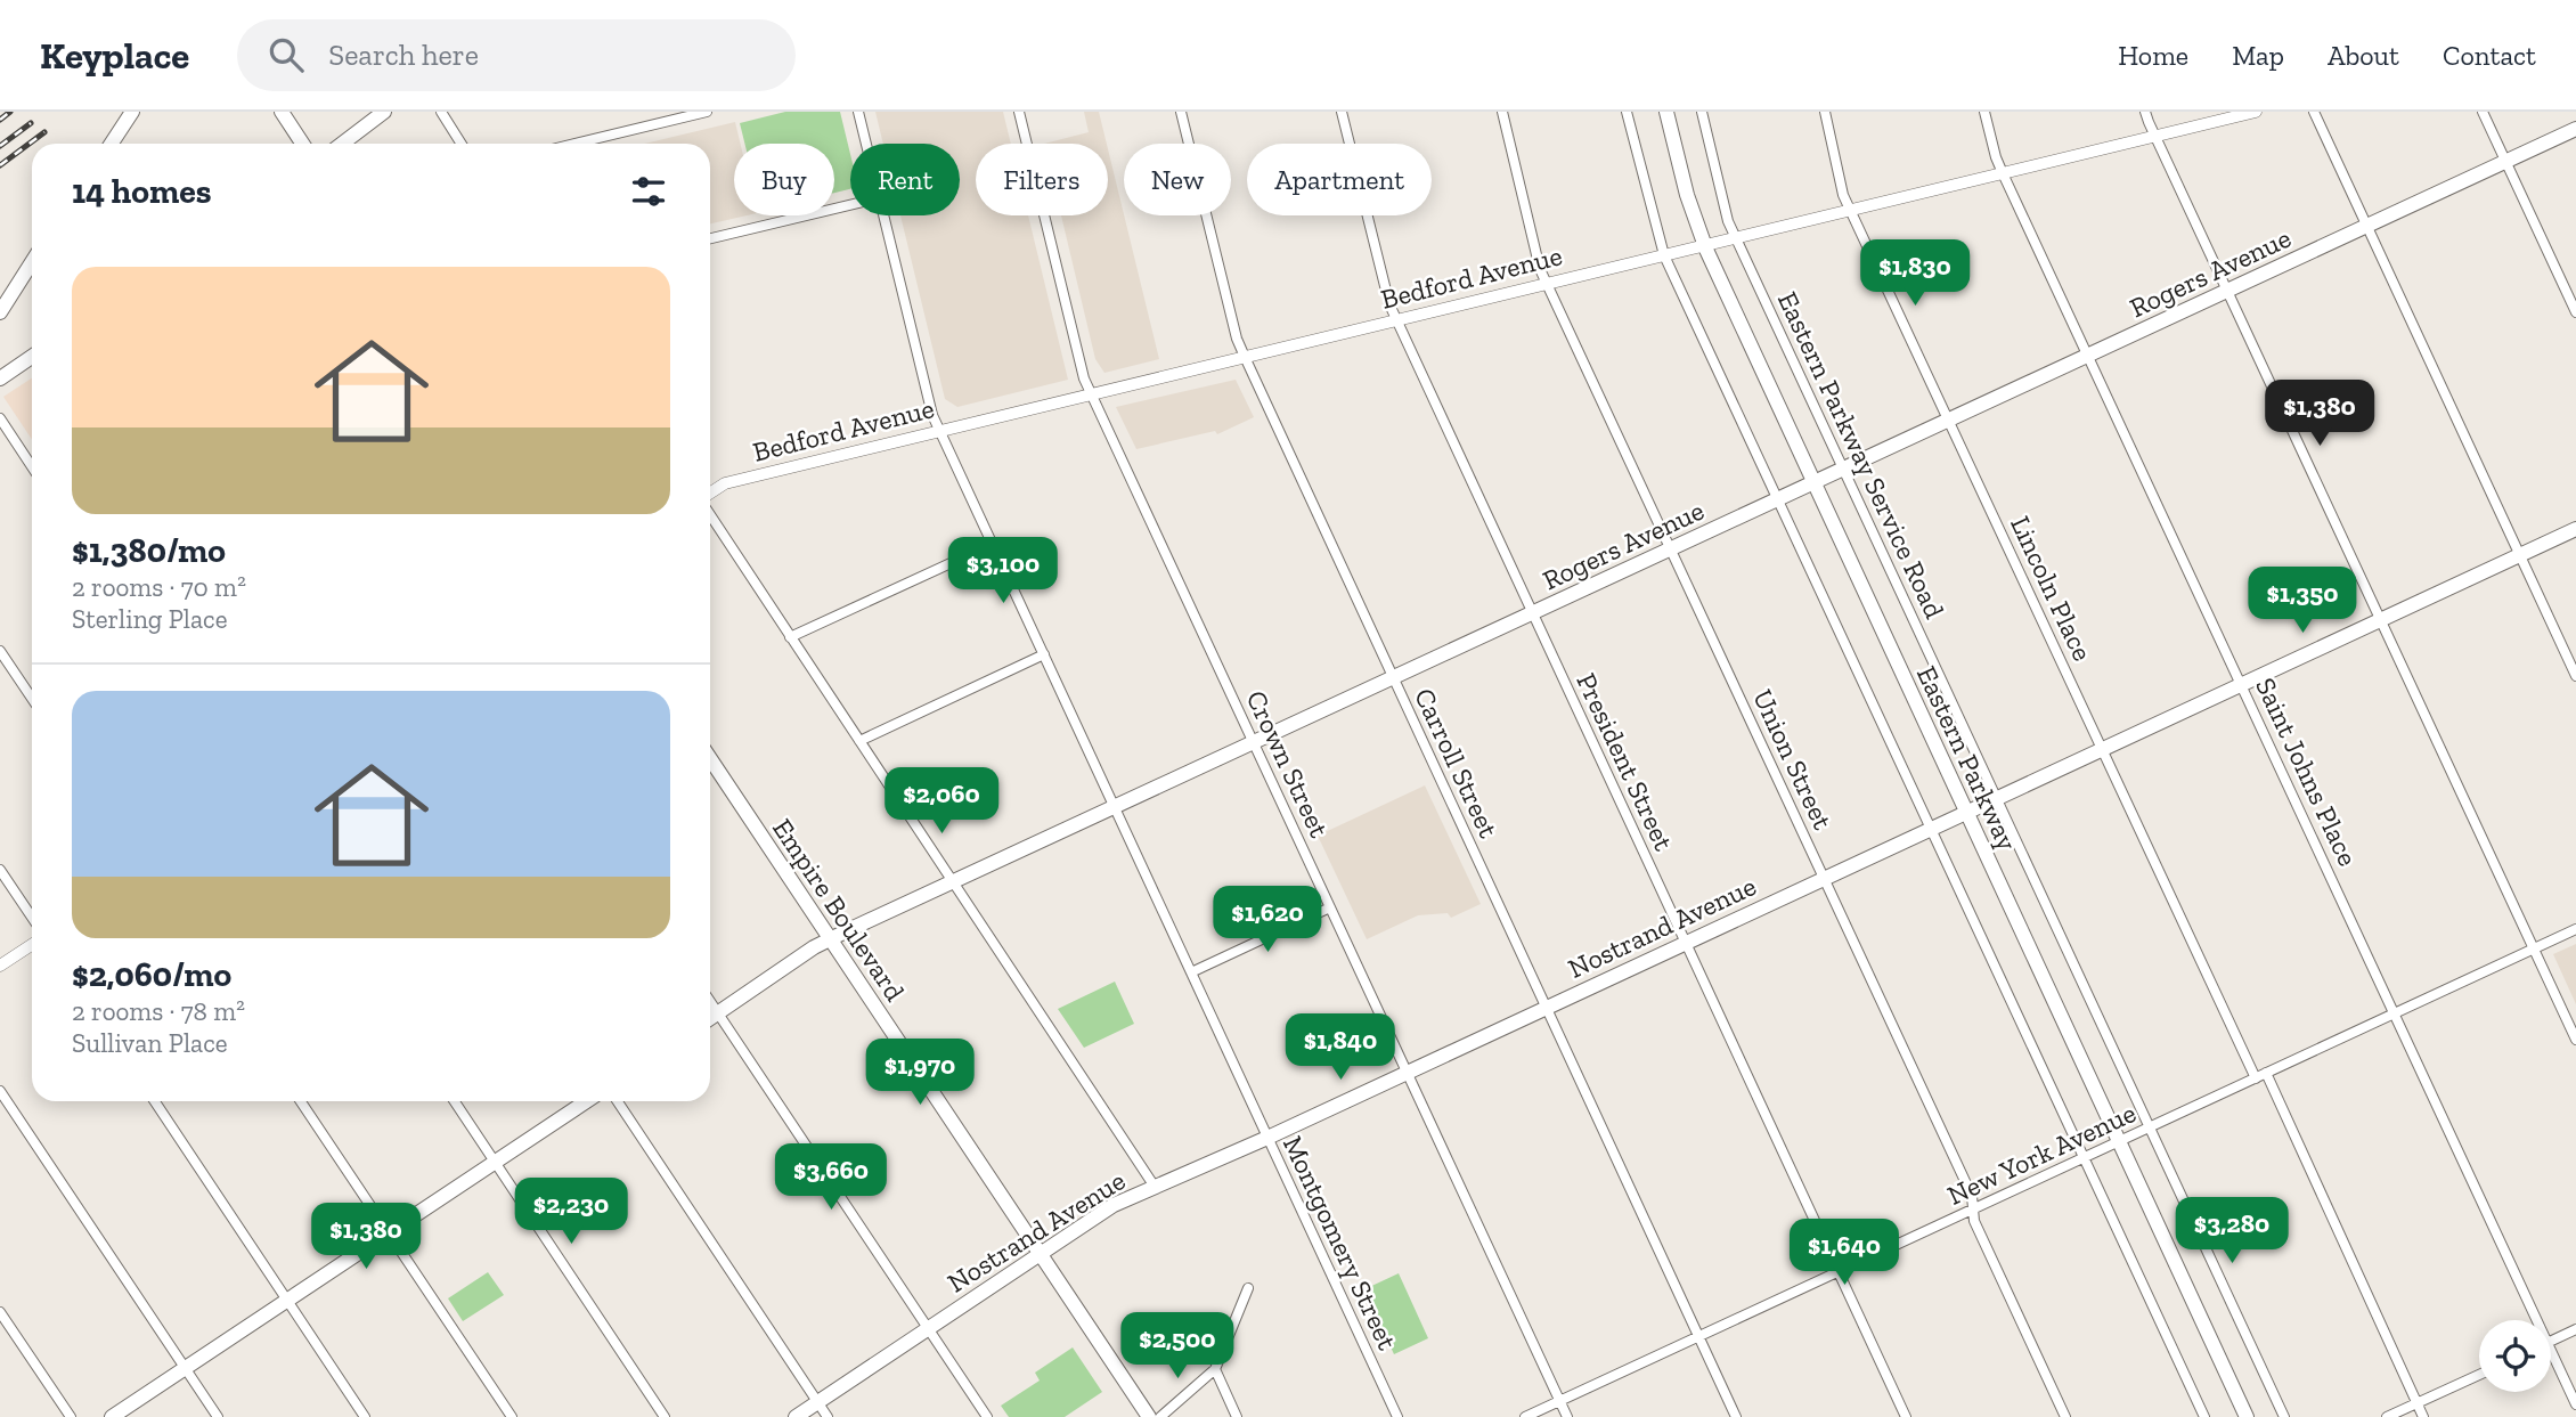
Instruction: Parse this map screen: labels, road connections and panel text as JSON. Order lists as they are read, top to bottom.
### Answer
{
  "streets": {
    "main road": [
      "Rogers Avenue",
      "Eastern Parkway",
      "Empire Boulevard",
      "Nostrand Avenue"
    ],
    "street": [
      "Bedford Avenue",
      "Eastern Parkway Service Road",
      "Lincoln Place",
      "Union Street",
      "President Street",
      "Carroll Street",
      "Crown Street",
      "Saint Johns Place",
      "New York Avenue",
      "Montgomery Street"
    ]
  },
  "crossings": [
    ["Rogers Avenue", "Eastern Parkway Service Road"],
    ["Rogers Avenue", "Lincoln Place"],
    ["Rogers Avenue", "Eastern Parkway"],
    ["Rogers Avenue", "Union Street"],
    ["Rogers Avenue", "President Street"],
    ["Rogers Avenue", "Carroll Street"],
    ["Rogers Avenue", "Crown Street"],
    ["Rogers Avenue", "Saint Johns Place"],
    ["Rogers Avenue", "Empire Boulevard"],
    ["Rogers Avenue", "Montgomery Street"],
    ["Bedford Avenue", "Eastern Parkway Service Road"],
    ["Bedford Avenue", "Lincoln Place"],
    ["Bedford Avenue", "Eastern Parkway"],
    ["Bedford Avenue", "Union Street"],
    ["Bedford Avenue", "President Street"],
    ["Bedford Avenue", "Carroll Street"],
    ["Bedford Avenue", "Crown Street"],
    ["Bedford Avenue", "Saint Johns Place"],
    ["Bedford Avenue", "Montgomery Street"],
    ["Eastern Parkway Service Road", "Nostrand Avenue"],
    ["Eastern Parkway Service Road", "New York Avenue"],
    ["Lincoln Place", "Nostrand Avenue"],
    ["Lincoln Place", "New York Avenue"],
    ["Eastern Parkway", "Nostrand Avenue"],
    ["Eastern Parkway", "New York Avenue"],
    ["Union Street", "Nostrand Avenue"],
    ["Union Street", "New York Avenue"],
    ["President Street", "Nostrand Avenue"],
    ["President Street", "New York Avenue"],
    ["Carroll Street", "Nostrand Avenue"],
    ["Carroll Street", "New York Avenue"],
    ["Crown Street", "Nostrand Avenue"],
    ["Crown Street", "New York Avenue"],
    ["Saint Johns Place", "Nostrand Avenue"],
    ["Saint Johns Place", "New York Avenue"],
    ["Empire Boulevard", "Nostrand Avenue"],
    ["Nostrand Avenue", "Montgomery Street"]
  ],
  "page": {
    "header": "Keyplace",
    "search": "Search here",
    "nav": [
      "Home",
      "Map",
      "About",
      "Contact"
    ],
    "chip": [
      "Buy",
      "Rent",
      "Filters",
      "New",
      "Apartment"
    ],
    "heading": "14 homes",
    "price": [
      "$1,830",
      "$1,380",
      "$3,100",
      "$1,350",
      "$2,060",
      "$1,620",
      "$1,840",
      "$1,970",
      "$3,660",
      "$2,230",
      "$3,280",
      "$1,380",
      "$1,640",
      "$2,500"
    ],
    "list": [
      {
        "name": "$1,380/mo",
        "note": "2 rooms · 70 m² · Sterling Place"
      },
      {
        "name": "$2,060/mo",
        "note": "2 rooms · 78 m² · Sullivan Place"
      }
    ]
  }
}
